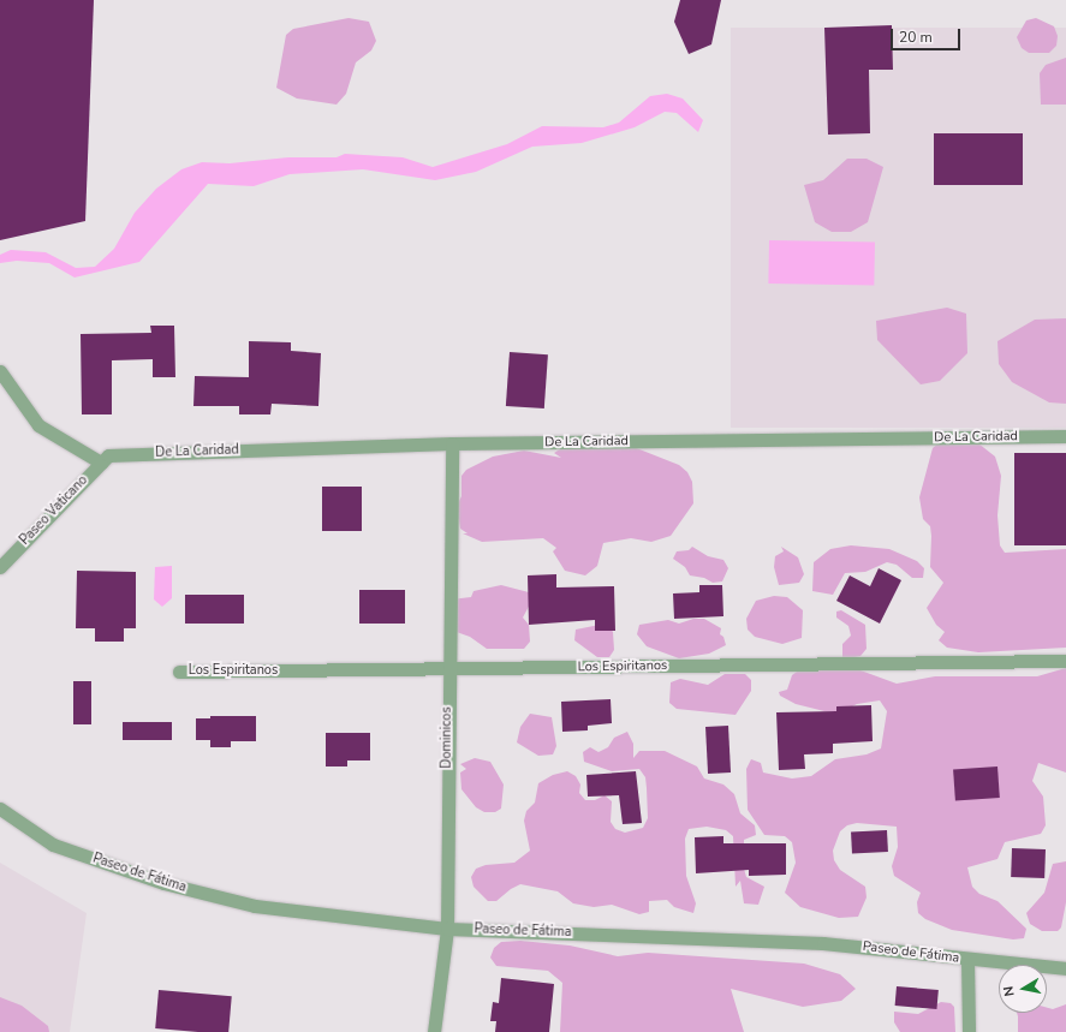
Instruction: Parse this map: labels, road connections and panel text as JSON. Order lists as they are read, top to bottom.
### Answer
{
  "streets": {
    "street": [
      "De La Caridad",
      "Paseo Vaticano",
      "Los Espiritanos",
      "Dominicos",
      "Paseo de Fátima"
    ]
  },
  "crossings": [
    ["De La Caridad", "Paseo Vaticano"],
    ["De La Caridad", "Dominicos"],
    ["Los Espiritanos", "Dominicos"],
    ["Dominicos", "Paseo de Fátima"]
  ],
  "scale_bar": "20 m",
  "north": "left"
}
